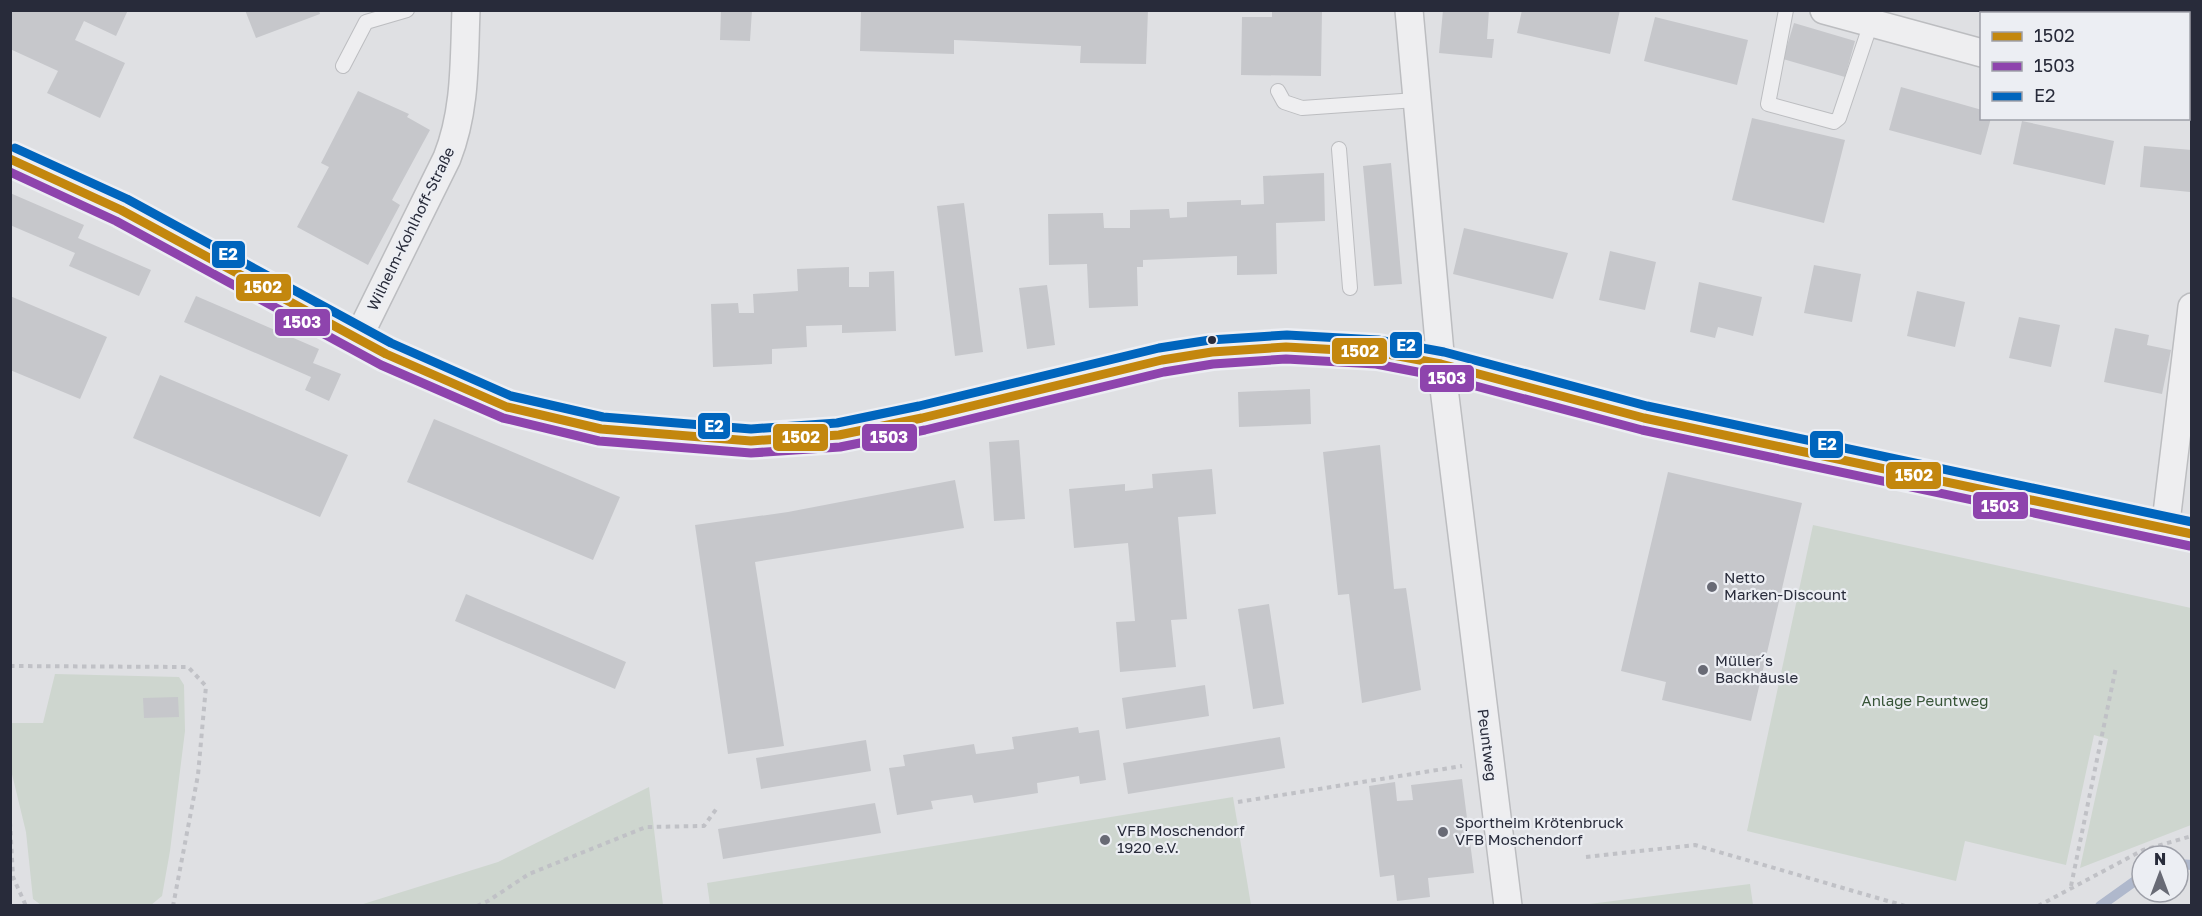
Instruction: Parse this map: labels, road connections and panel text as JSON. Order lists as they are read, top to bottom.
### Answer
{
  "streets": {
    "street": ["Wilhelm-Kohlhoff-Straße", "Peuntweg"]
  },
  "parks": ["Anlage Peuntweg"],
  "places": [
    "Netto Marken-Discount",
    "Müller´s Backhäusle",
    "Sportheim Krötenbruck VFB Moschendorf",
    "VFB Moschendorf 1920 e.V."
  ],
  "lines": ["transit line E2", "transit line 1502", "transit line 1503"],
  "legend": ["1502", "1503", "E2"],
  "north": "top"
}
